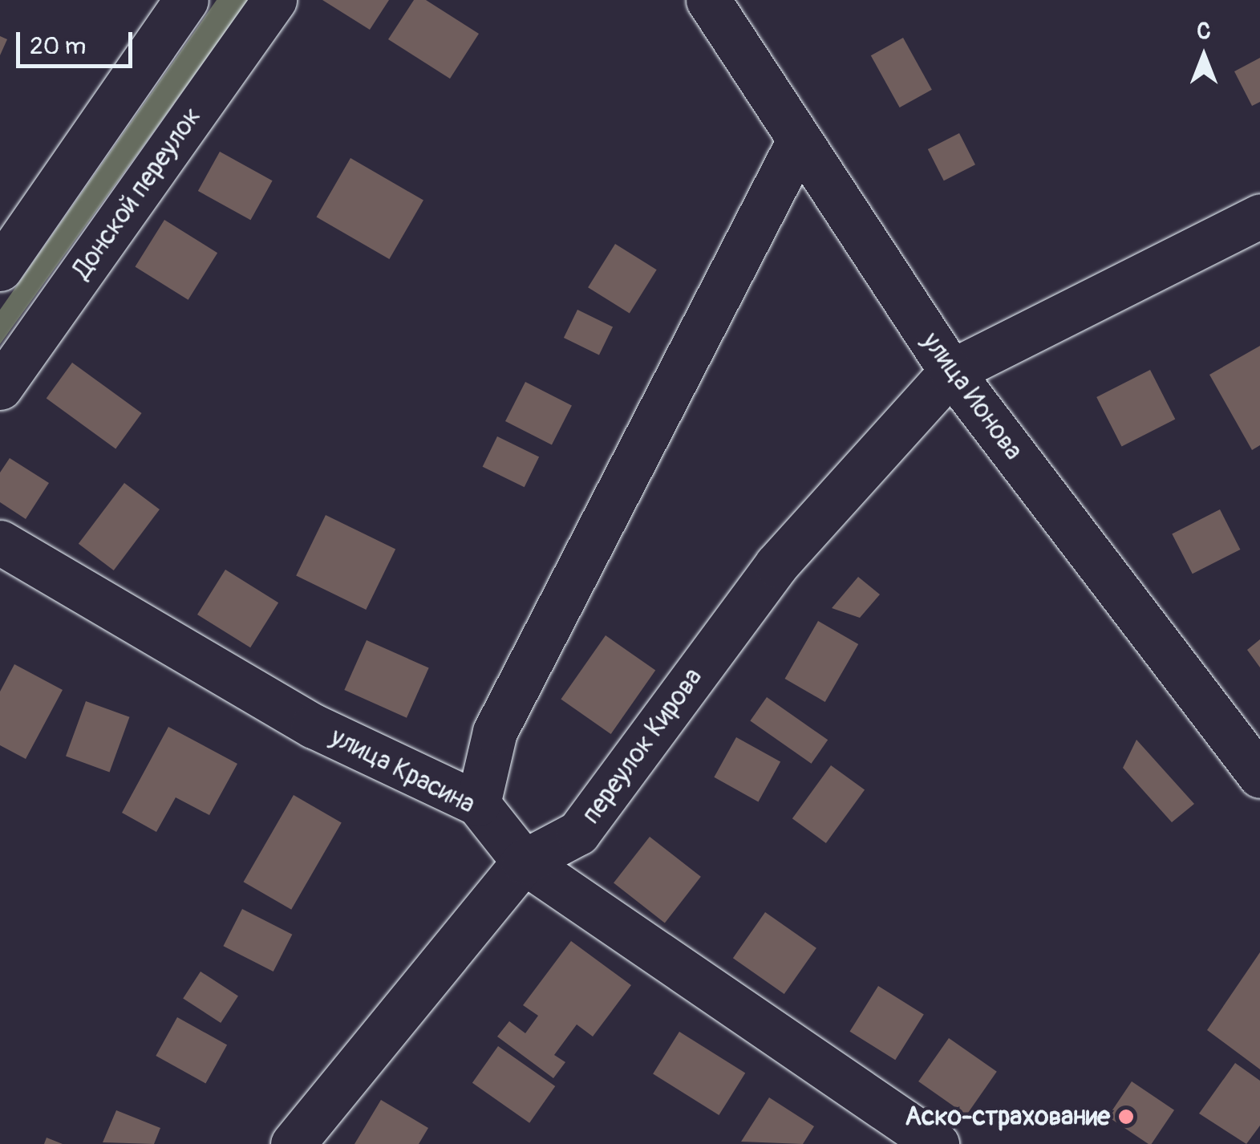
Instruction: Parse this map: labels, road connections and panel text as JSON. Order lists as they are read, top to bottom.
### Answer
{
  "streets": {
    "street": [
      "Донской переулок",
      "улица Ионова",
      "переулок Кирова",
      "улица Красина"
    ]
  },
  "crossings": [
    ["улица Ионова", "переулок Кирова"],
    ["переулок Кирова", "улица Красина"]
  ],
  "places": ["Аско-страхование"],
  "scale_bar": "20 m",
  "north": "top"
}
